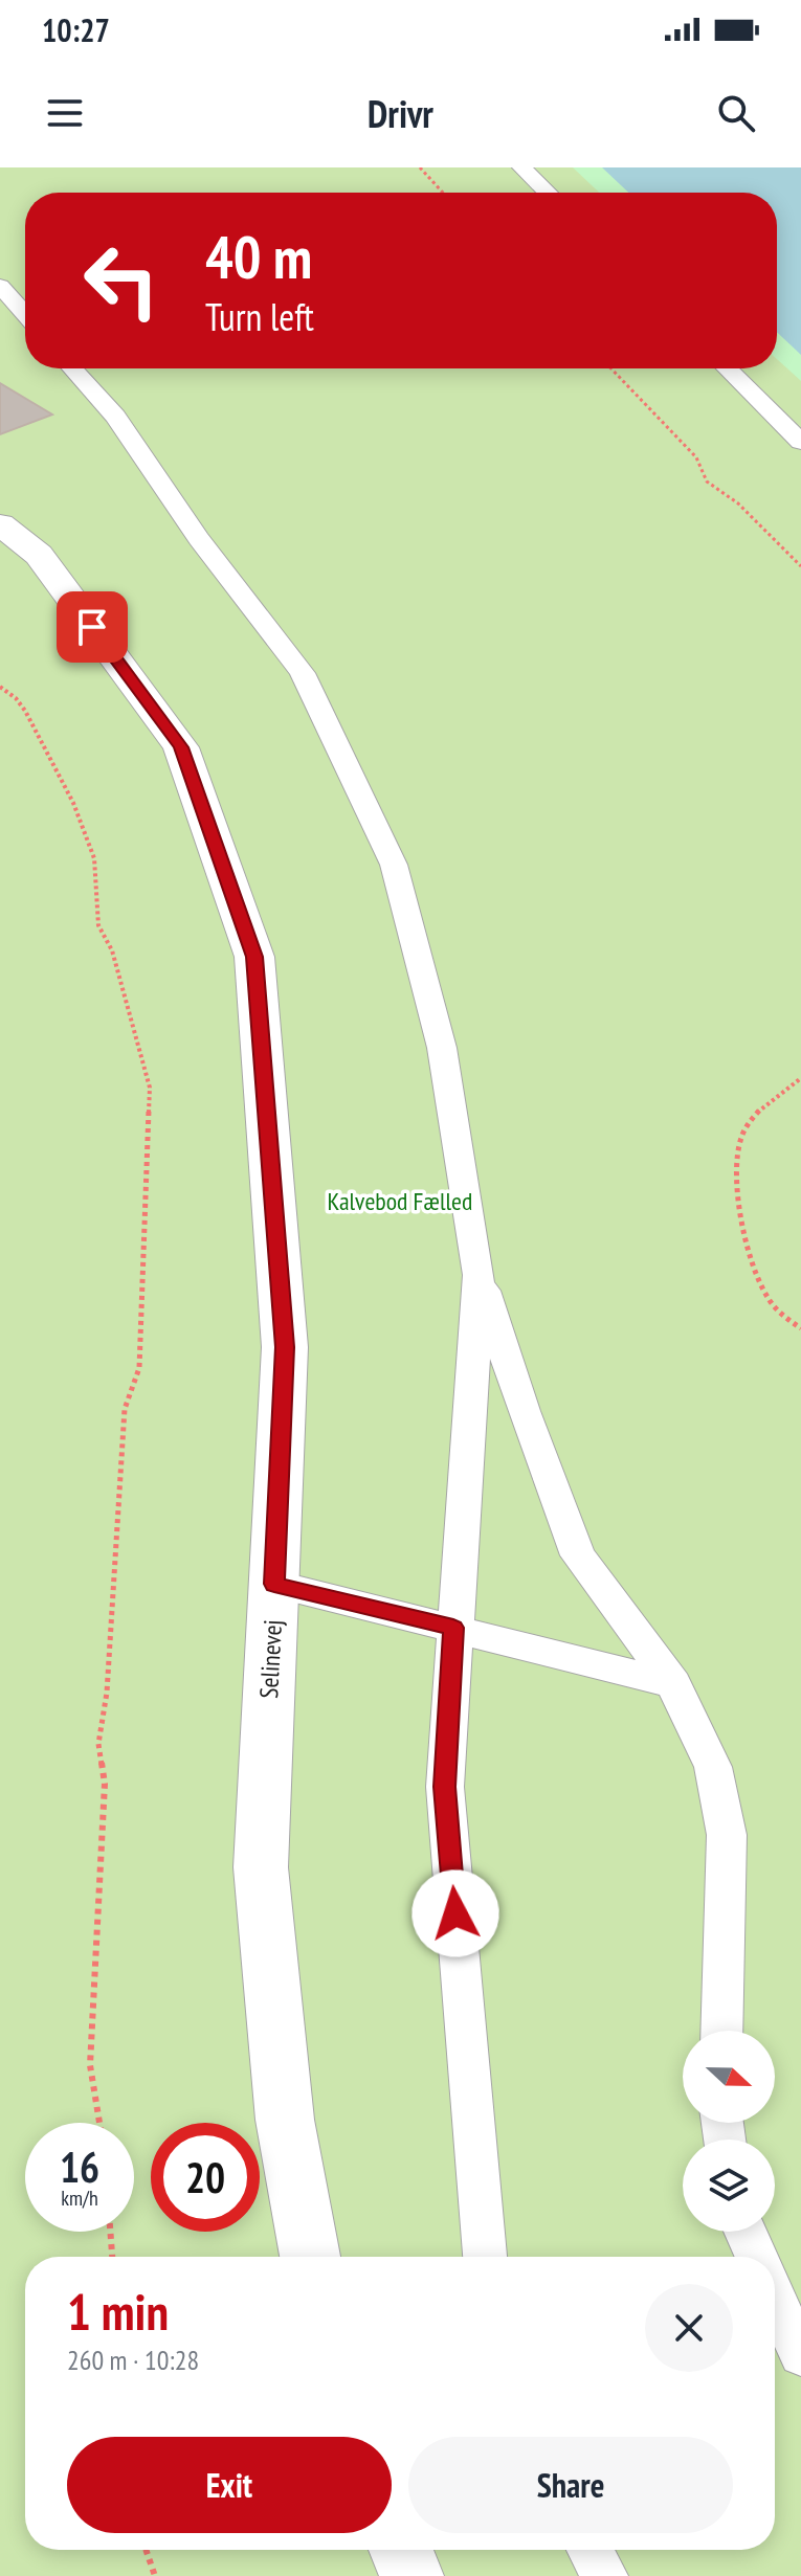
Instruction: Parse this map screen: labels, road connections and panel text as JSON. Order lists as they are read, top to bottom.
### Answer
{
  "streets": {
    "street": ["Selinevej"]
  },
  "parks": ["Kalvebod Fælled"],
  "north": "right",
  "page": {
    "status": "10:27",
    "header": "Drivr",
    "turn": ["40 m", "Turn left"],
    "speed": "16 km/h",
    "limit": "20",
    "heading": ["1 min", "260 m · 10:28"],
    "buttons": ["Exit", "Share"]
  }
}
